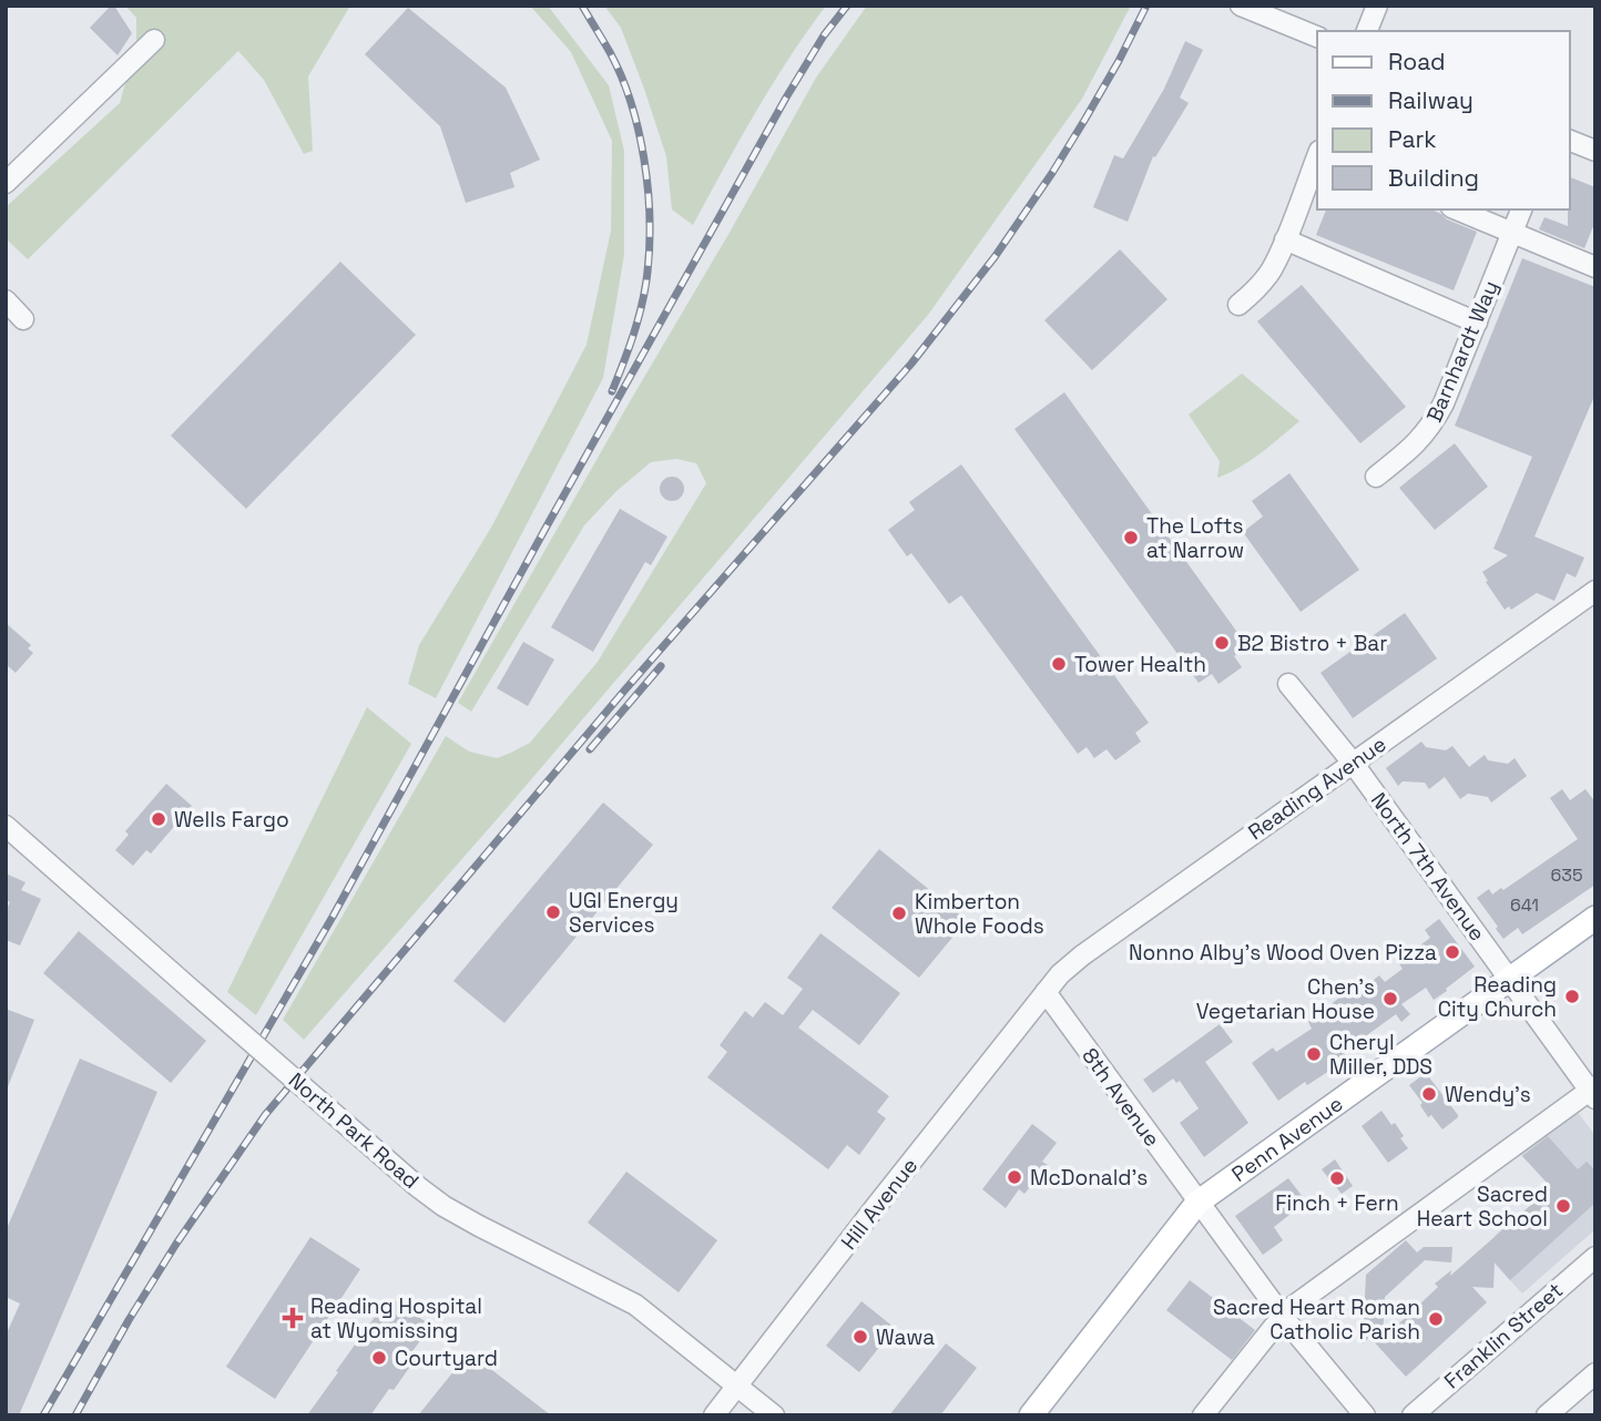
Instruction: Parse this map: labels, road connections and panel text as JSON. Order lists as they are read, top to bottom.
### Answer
{
  "streets": {
    "main road": ["Penn Avenue"],
    "street": [
      "Barnhardt Way",
      "Reading Avenue",
      "North 7th Avenue",
      "8th Avenue",
      "North Park Road",
      "Hill Avenue",
      "Franklin Street"
    ]
  },
  "crossings": [
    ["Reading Avenue", "North 7th Avenue"],
    ["Reading Avenue", "8th Avenue"],
    ["Reading Avenue", "Hill Avenue"],
    ["North 7th Avenue", "Penn Avenue"],
    ["8th Avenue", "Penn Avenue"],
    ["8th Avenue", "Hill Avenue"],
    ["North Park Road", "Hill Avenue"]
  ],
  "places": {
    "other": [
      "The Lofts at Narrow",
      "B2 Bistro + Bar",
      "Tower Health",
      "Wells Fargo",
      "UGI Energy Services",
      "Kimberton Whole Foods",
      "Nonno Alby’s Wood Oven Pizza",
      "Reading City Church",
      "Chen's Vegetarian House",
      "Cheryl Miller, DDS",
      "Wendy's",
      "McDonald's",
      "Finch + Fern",
      "Sacred Heart School",
      "Sacred Heart Roman Catholic Parish",
      "Wawa",
      "Courtyard"
    ],
    "health": ["Reading Hospital at Wyomissing"]
  },
  "house_numbers": ["635", "641"],
  "legend": [
    "Road",
    "Railway",
    "Park",
    "Building"
  ]
}
